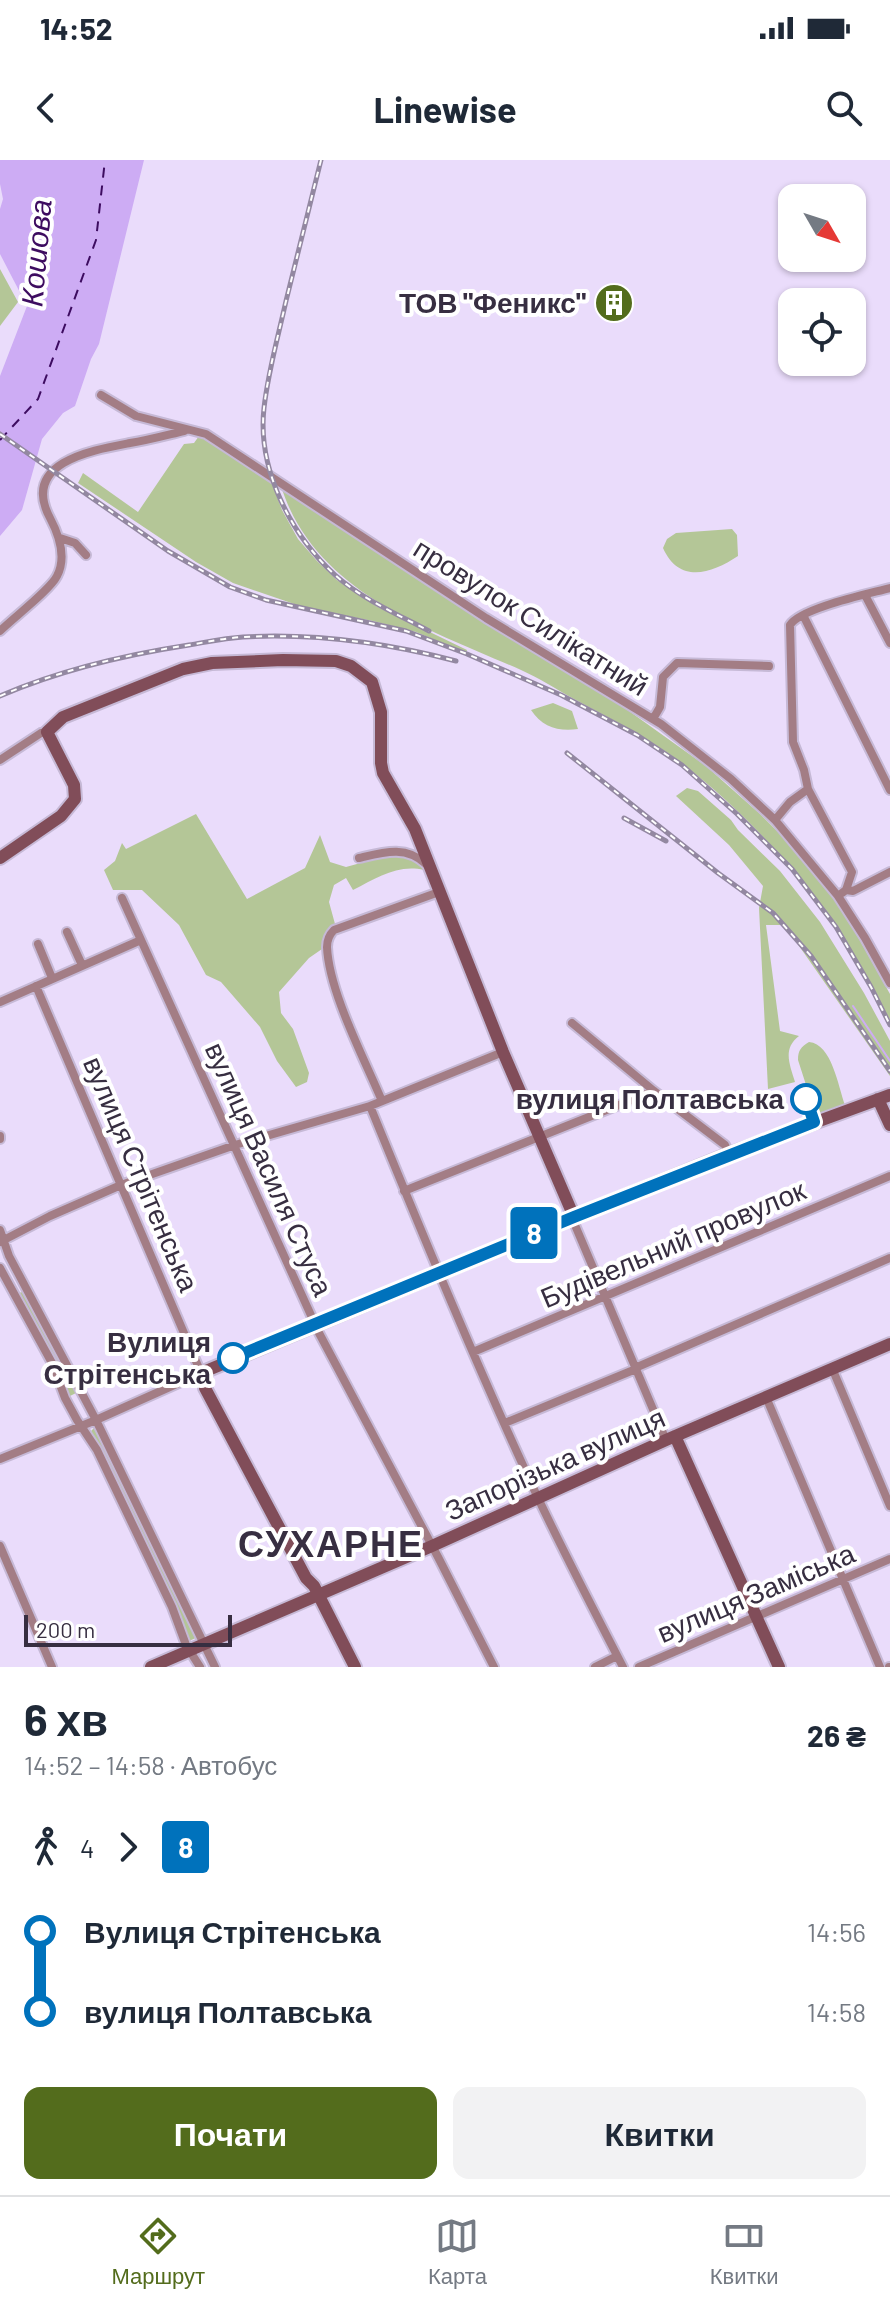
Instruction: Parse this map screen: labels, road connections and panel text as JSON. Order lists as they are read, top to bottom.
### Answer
{
  "streets": {
    "street": [
      "провулок Силікатний",
      "вулиця Василя Стуса",
      "вулиця Стрітенська",
      "Будівельний провулок",
      "Запорізька вулиця",
      "вулиця Заміська"
    ]
  },
  "crossings": [
    ["вулиця Василя Стуса", "Запорізька вулиця"],
    ["вулиця Стрітенська", "Запорізька вулиця"]
  ],
  "districts": ["СУХАРНЕ"],
  "water": ["Кошова"],
  "places": {
    "building": ["ТОВ \"Феникс\""],
    "other": ["вулиця Полтавська", "Вулиця Стрітенська"]
  },
  "lines": ["bus line 8"],
  "scale_bar": "200 m",
  "north": "bottom right",
  "page": {
    "status": "14:52",
    "header": "Linewise",
    "on_map": "8",
    "scale": "200 m",
    "heading": ["6 хв", "14:52 – 14:58 · Автобус", "26 ₴"],
    "legs": ["4", "8"],
    "list": [
      {
        "name": "Вулиця Стрітенська",
        "value": "14:56"
      },
      {
        "name": "вулиця Полтавська",
        "value": "14:58"
      }
    ],
    "buttons": ["Почати", "Квитки"],
    "tabs": ["Маршрут", "Карта", "Квитки"]
  }
}
